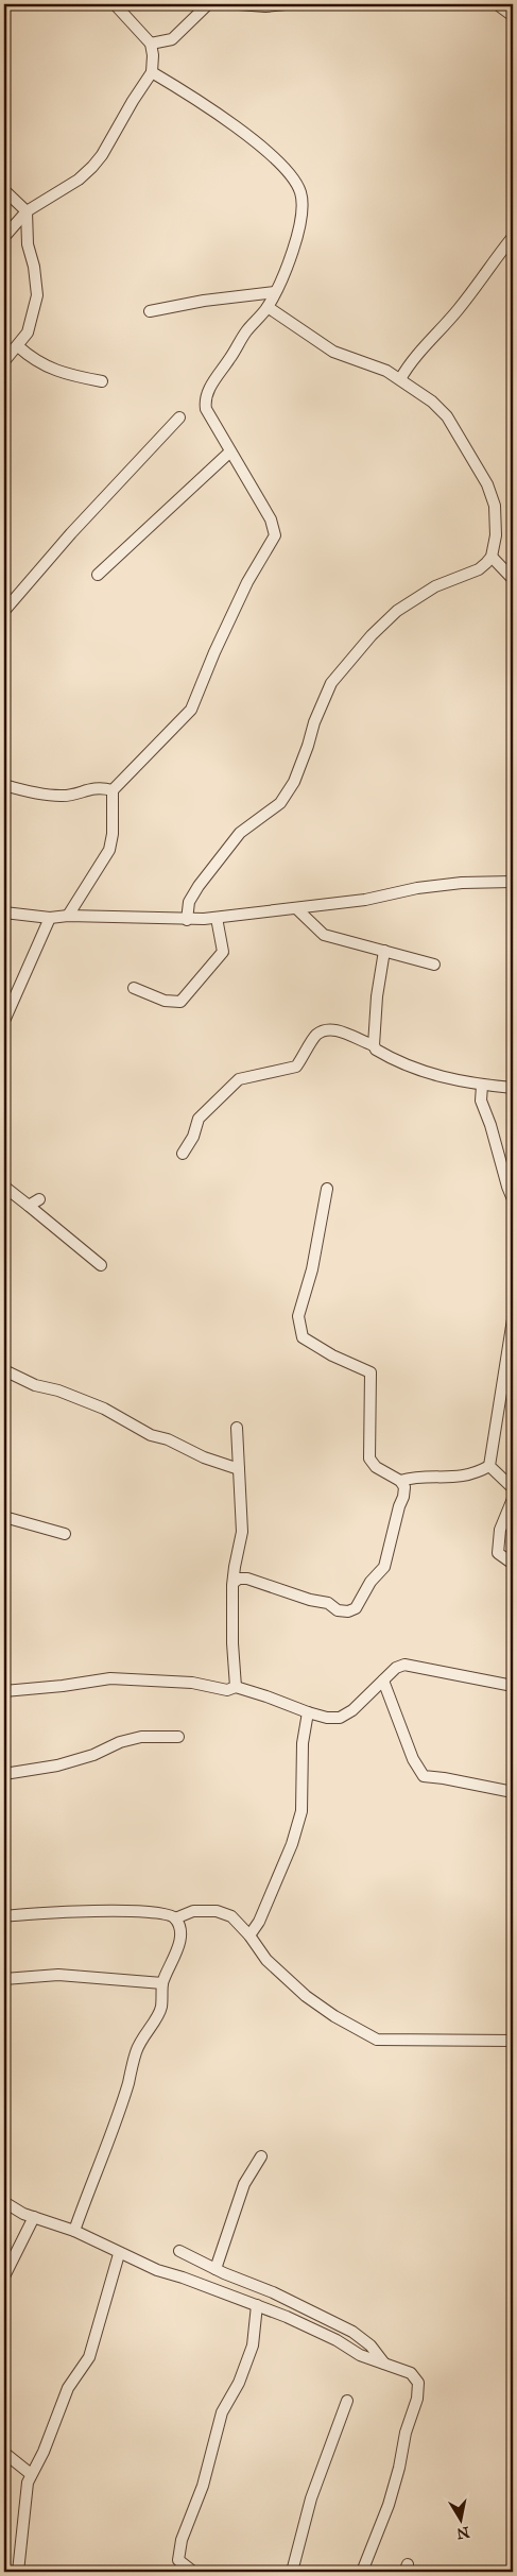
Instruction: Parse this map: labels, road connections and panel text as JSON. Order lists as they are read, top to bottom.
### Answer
{
  "north": "bottom"
}
